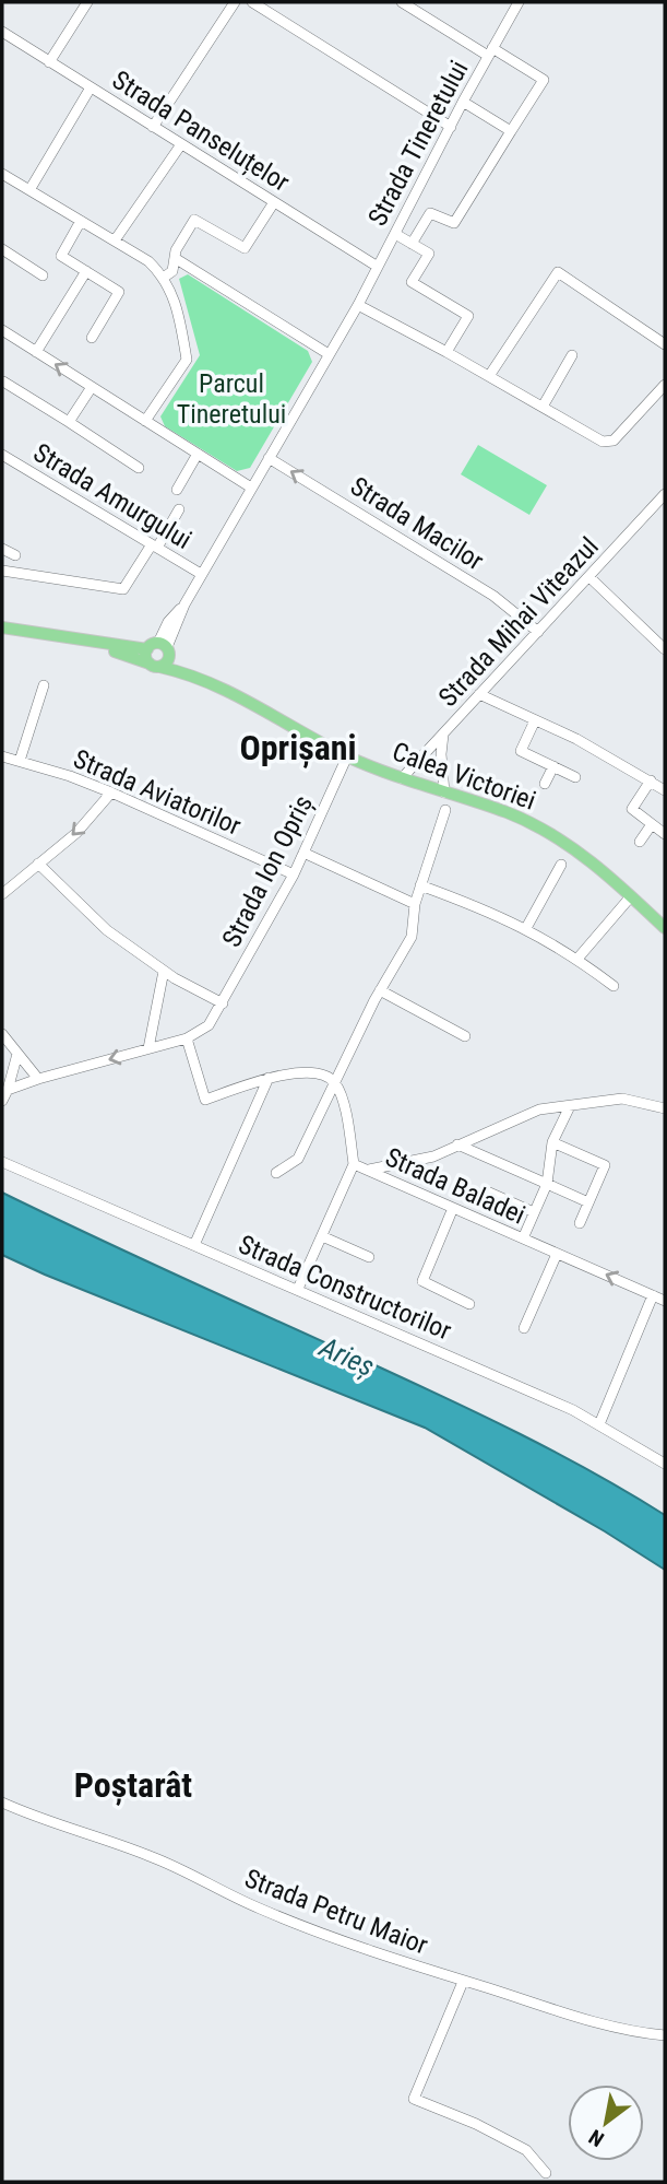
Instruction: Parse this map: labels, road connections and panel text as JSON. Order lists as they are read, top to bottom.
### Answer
{
  "streets": {
    "main road": ["Calea Victoriei"],
    "street": [
      "Strada Panseluțelor",
      "Strada Tineretului",
      "Strada Amurgului",
      "Strada Macilor",
      "Strada Mihai Viteazul",
      "Strada Aviatorilor",
      "Strada Ion Opriș",
      "Strada Baladei",
      "Strada Constructorilor",
      "Strada Petru Maior"
    ]
  },
  "crossings": [
    ["Strada Panseluțelor", "Strada Tineretului"],
    ["Strada Tineretului", "Strada Amurgului"],
    ["Strada Tineretului", "Strada Macilor"],
    ["Strada Tineretului", "Calea Victoriei"],
    ["Strada Macilor", "Strada Mihai Viteazul"],
    ["Strada Mihai Viteazul", "Calea Victoriei"],
    ["Calea Victoriei", "Strada Ion Opriș"],
    ["Strada Aviatorilor", "Strada Ion Opriș"],
    ["Strada Baladei", "Strada Constructorilor"]
  ],
  "one_way": ["Strada Macilor"],
  "districts": ["Oprișani", "Poștarât"],
  "water": ["Arieș"],
  "parks": ["Parcul Tineretului"],
  "north": "bottom left"
}
